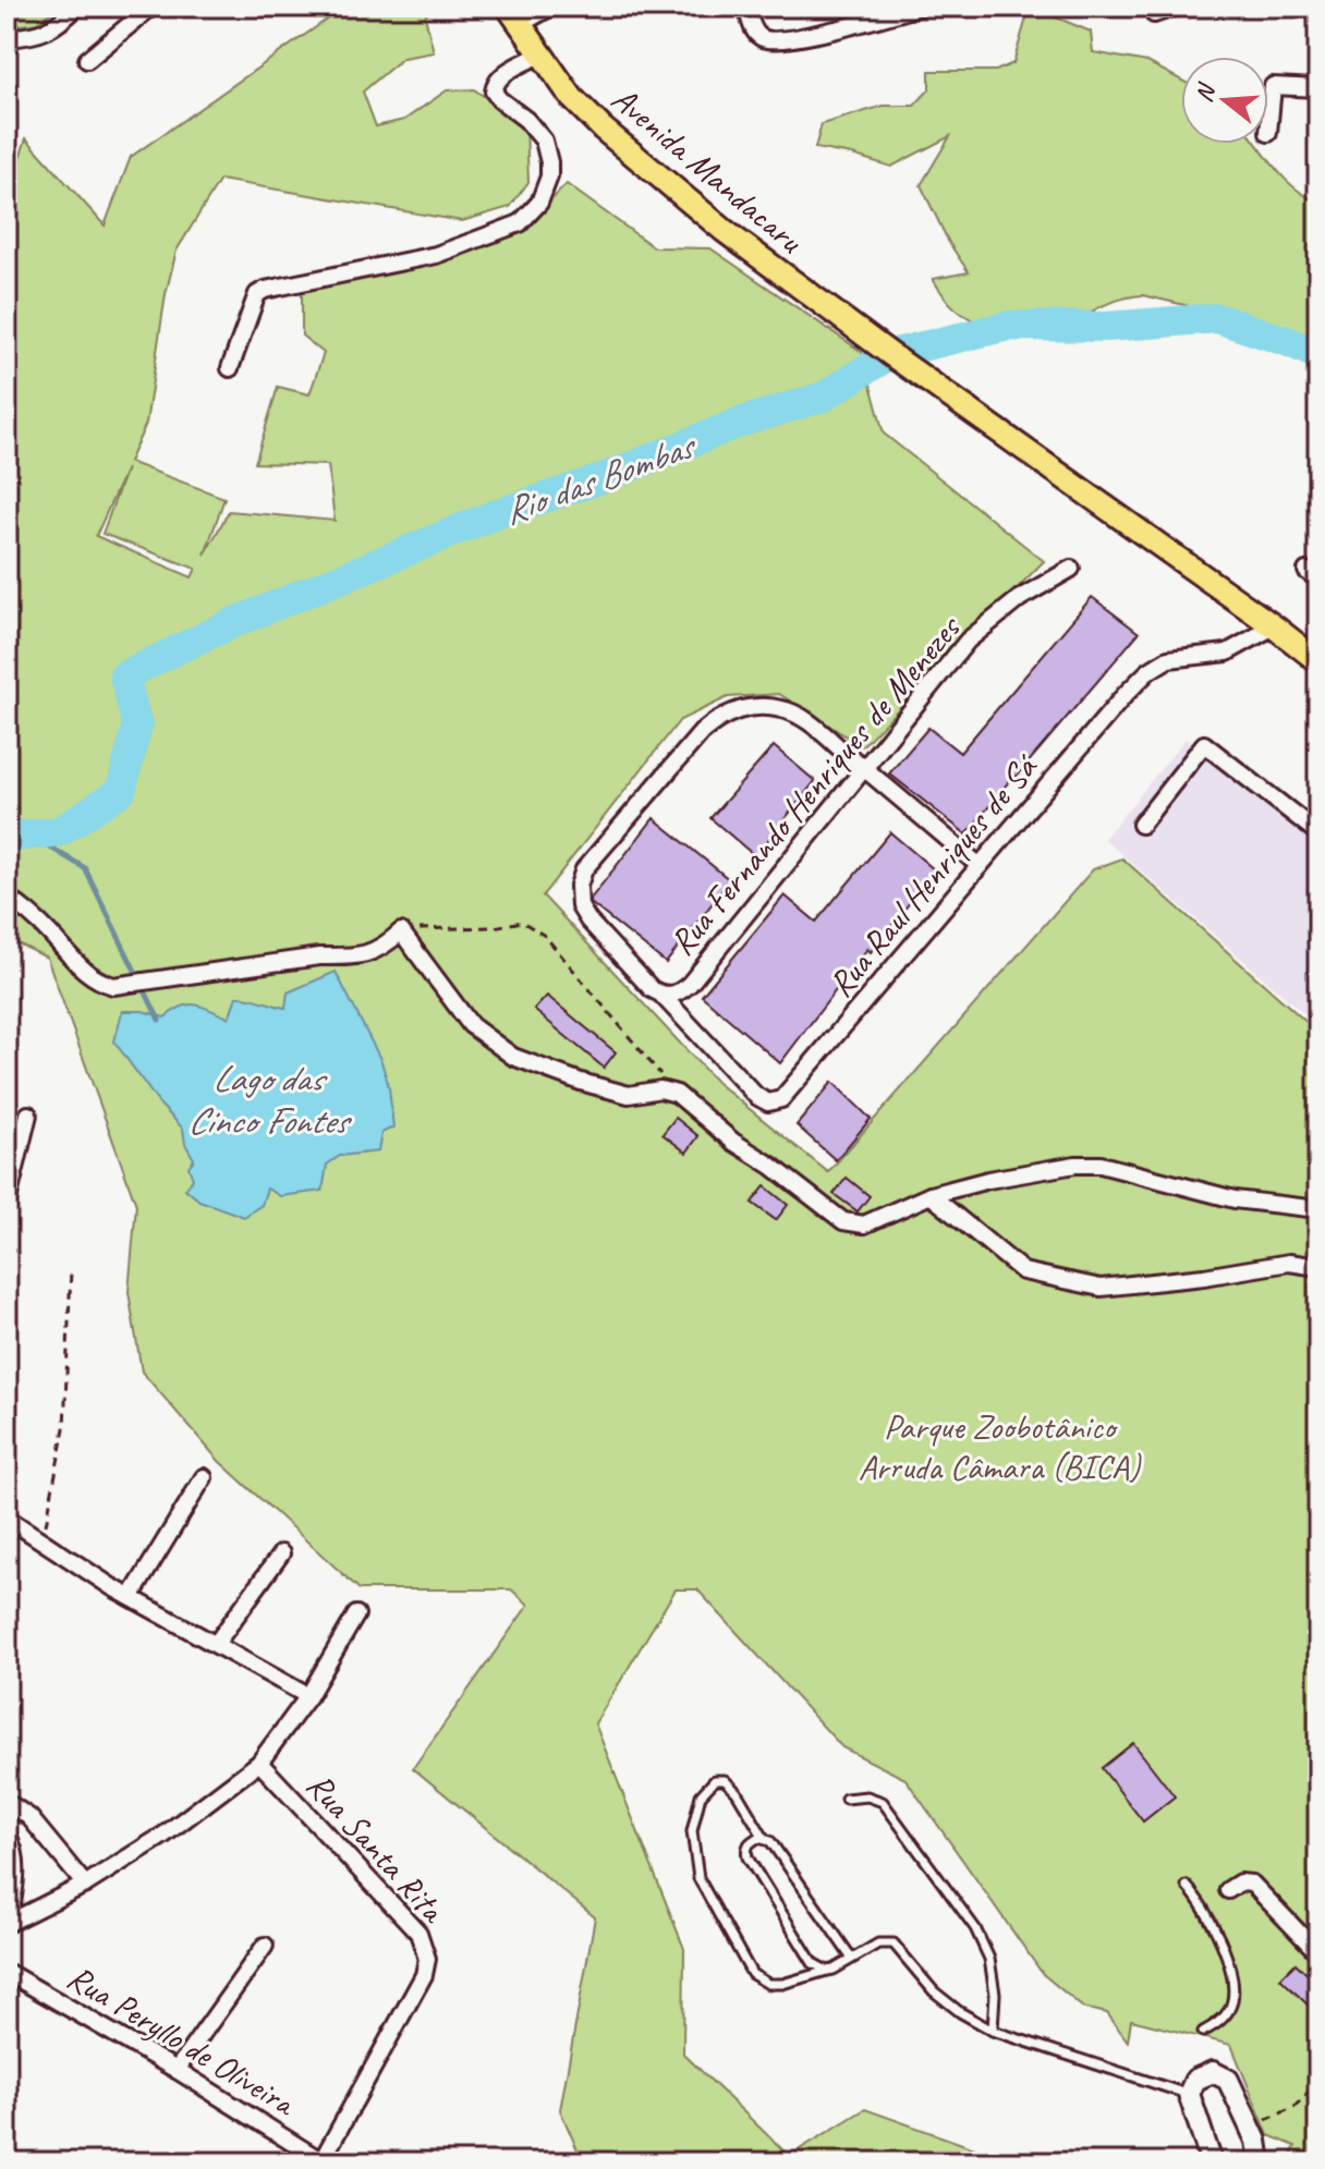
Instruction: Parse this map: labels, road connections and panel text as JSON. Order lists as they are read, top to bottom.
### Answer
{
  "streets": {
    "main road": ["Avenida Mandacaru"],
    "street": [
      "Rua Fernando Henriques de Menezes",
      "Rua Raul Henriques de Sá",
      "Rua Santa Rita",
      "Rua Peryllo de Oliveira"
    ]
  },
  "crossings": [
    ["Avenida Mandacaru", "Rua Raul Henriques de Sá"],
    ["Rua Fernando Henriques de Menezes", "Rua Raul Henriques de Sá"],
    ["Rua Santa Rita", "Rua Peryllo de Oliveira"]
  ],
  "water": ["Rio das Bombas", "Lago das Cinco Fontes"],
  "parks": ["Parque Zoobotânico Arruda Câmara (BICA)"],
  "north": "left"
}
